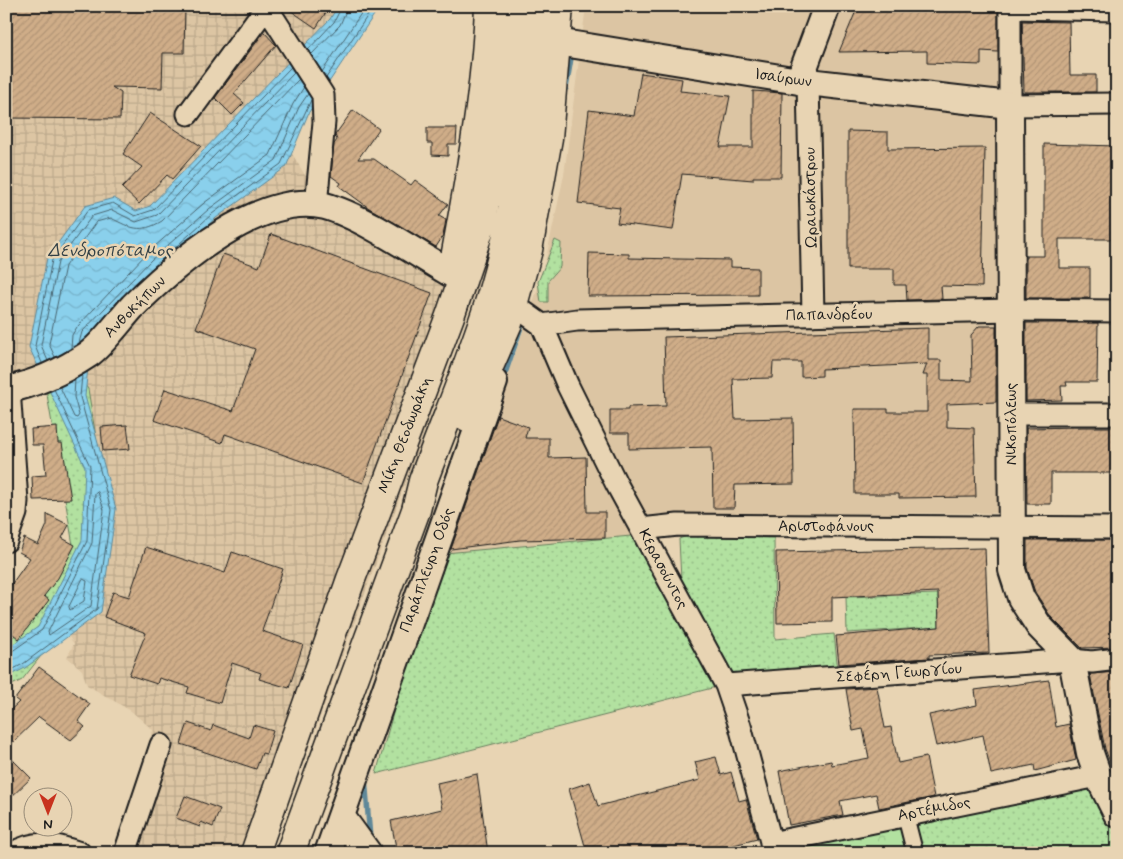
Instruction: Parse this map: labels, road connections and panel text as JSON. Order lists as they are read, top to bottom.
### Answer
{
  "streets": {
    "highway": ["Μίκη Θεοδωράκη"],
    "street": [
      "Ισαύρων",
      "Ωραιοκάστρου",
      "Ανθοκήπων",
      "Παπανδρέου",
      "Νικοπόλεως",
      "Αριστοφάνoυς",
      "Κερασούντος",
      "Παράπλευρη Οδός",
      "Σεφέρη Γεωργίου",
      "Αρτέμιδος"
    ]
  },
  "crossings": [
    ["Ισαύρων", "Ωραιοκάστρου"],
    ["Ισαύρων", "Νικοπόλεως"],
    ["Ωραιοκάστρου", "Παπανδρέου"],
    ["Παπανδρέου", "Νικοπόλεως"],
    ["Παπανδρέου", "Κερασούντος"],
    ["Νικοπόλεως", "Αριστοφάνoυς"],
    ["Νικοπόλεως", "Σεφέρη Γεωργίου"],
    ["Αριστοφάνoυς", "Κερασούντος"],
    ["Κερασούντος", "Παράπλευρη Οδός"],
    ["Κερασούντος", "Σεφέρη Γεωργίου"],
    ["Κερασούντος", "Αρτέμιδος"]
  ],
  "water": ["Δενδροπόταμος"],
  "north": "bottom"
}
